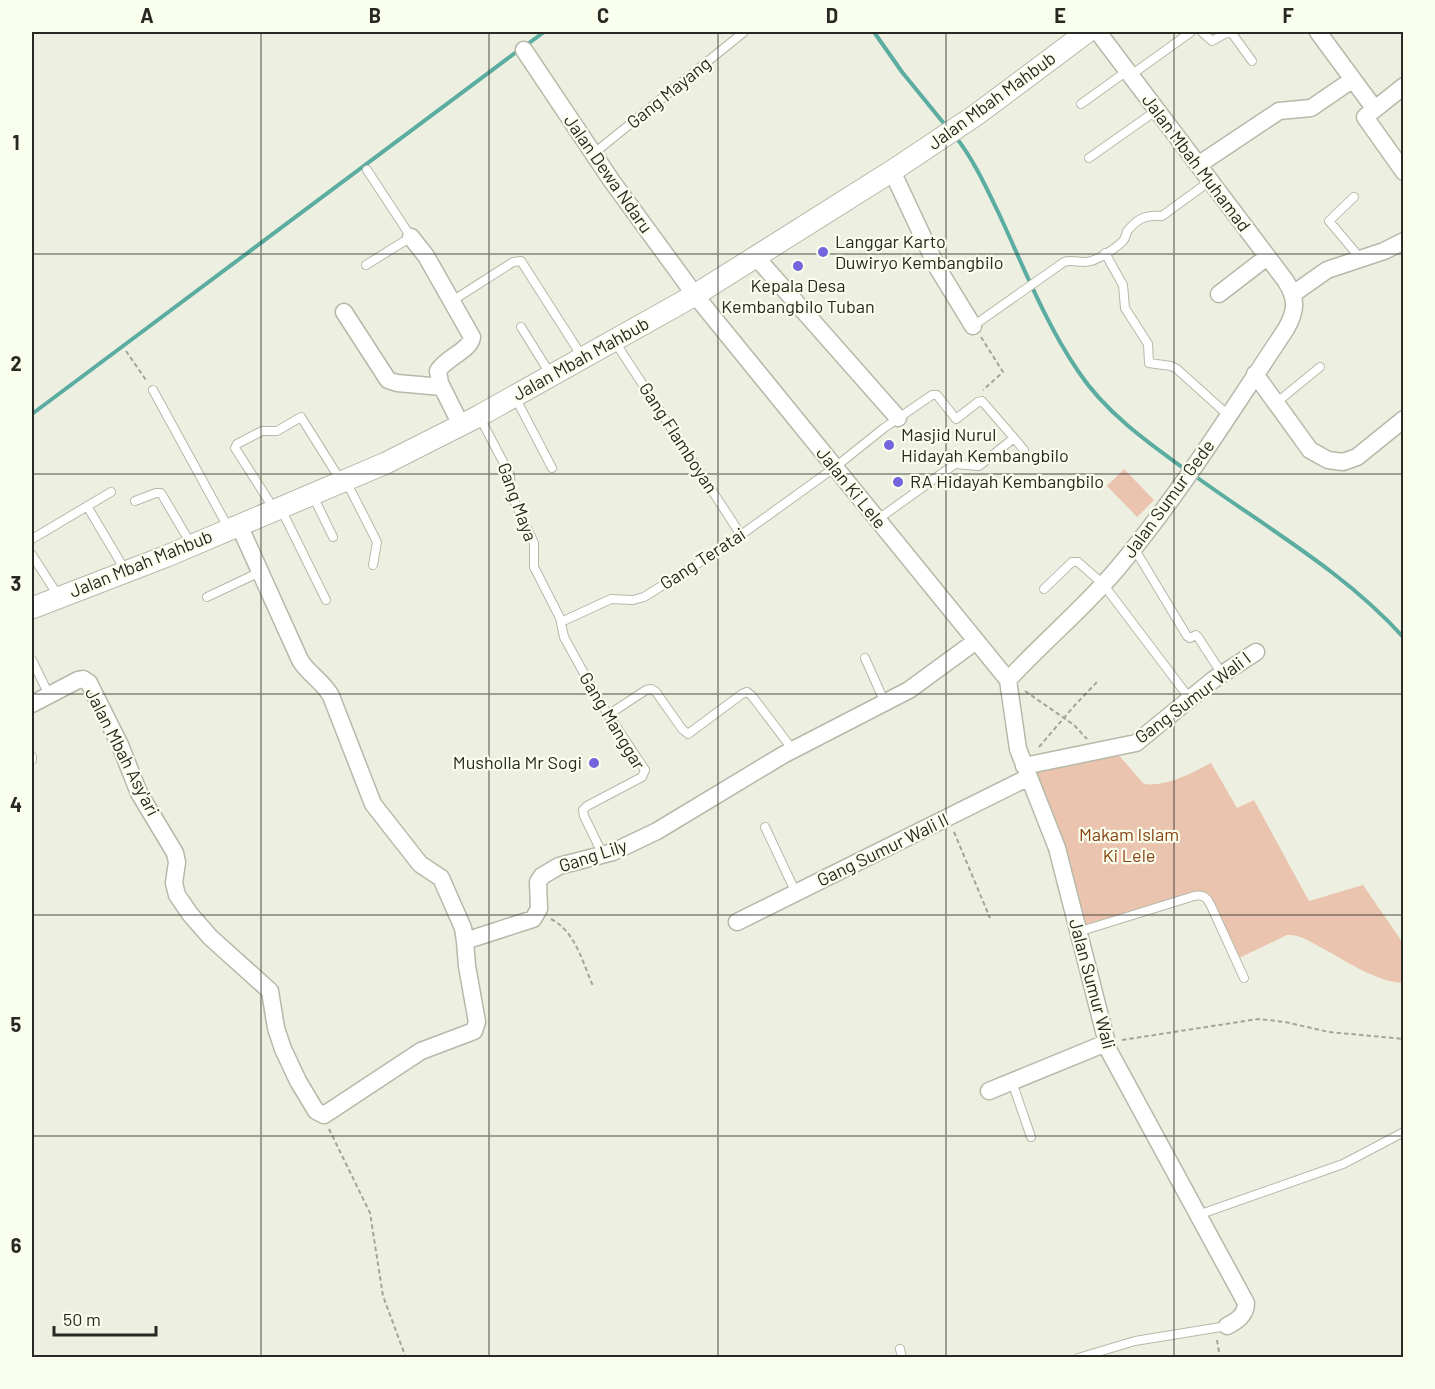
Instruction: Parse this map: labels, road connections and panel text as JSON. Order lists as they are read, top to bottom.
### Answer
{
  "streets": {
    "street": [
      "Jalan Mbah Mahbub",
      "Jalan Mbah Muhamad",
      "Jalan Dewa Ndaru",
      "Jalan Ki Lele",
      "Jalan Sumur Gede",
      "Gang Sumur Wali I",
      "Jalan Mbah Asy'ari",
      "Gang Sumur Wali II",
      "Gang Lily",
      "Jalan Sumur Wali"
    ],
    "lane": [
      "Gang Mayang",
      "Gang Flamboyan",
      "Gang Maya",
      "Gang Teratai",
      "Gang Manggar"
    ]
  },
  "crossings": [
    ["Gang Mayang", "Jalan Dewa Ndaru"],
    ["Jalan Mbah Mahbub", "Jalan Dewa Ndaru"],
    ["Jalan Mbah Mahbub", "Gang Flamboyan"],
    ["Jalan Mbah Mahbub", "Jalan Ki Lele"],
    ["Jalan Mbah Mahbub", "Gang Maya"],
    ["Jalan Mbah Muhamad", "Jalan Sumur Gede"],
    ["Jalan Dewa Ndaru", "Jalan Ki Lele"],
    ["Gang Flamboyan", "Gang Teratai"],
    ["Jalan Ki Lele", "Jalan Sumur Gede"],
    ["Jalan Ki Lele", "Gang Teratai"],
    ["Jalan Ki Lele", "Gang Lily"],
    ["Jalan Ki Lele", "Jalan Sumur Wali"],
    ["Jalan Sumur Gede", "Jalan Sumur Wali"],
    ["Gang Maya", "Gang Teratai"],
    ["Gang Maya", "Gang Manggar"],
    ["Gang Teratai", "Gang Manggar"],
    ["Gang Sumur Wali I", "Gang Sumur Wali II"],
    ["Gang Sumur Wali I", "Jalan Sumur Wali"],
    ["Gang Manggar", "Gang Lily"],
    ["Gang Sumur Wali II", "Jalan Sumur Wali"]
  ],
  "parks": ["Makam Islam Ki Lele"],
  "places": [
    "Langgar Karto Duwiryo Kembangbilo",
    "Kepala Desa Kembangbilo Tuban",
    "Masjid Nurul Hidayah Kembangbilo",
    "RA Hidayah Kembangbilo",
    "Musholla Mr Sogi"
  ],
  "scale_bar": "50 m",
  "grid": {
    "columns": [
      "A",
      "B",
      "C",
      "D",
      "E",
      "F"
    ],
    "rows": [
      "1",
      "2",
      "3",
      "4",
      "5",
      "6"
    ]
  }
}
